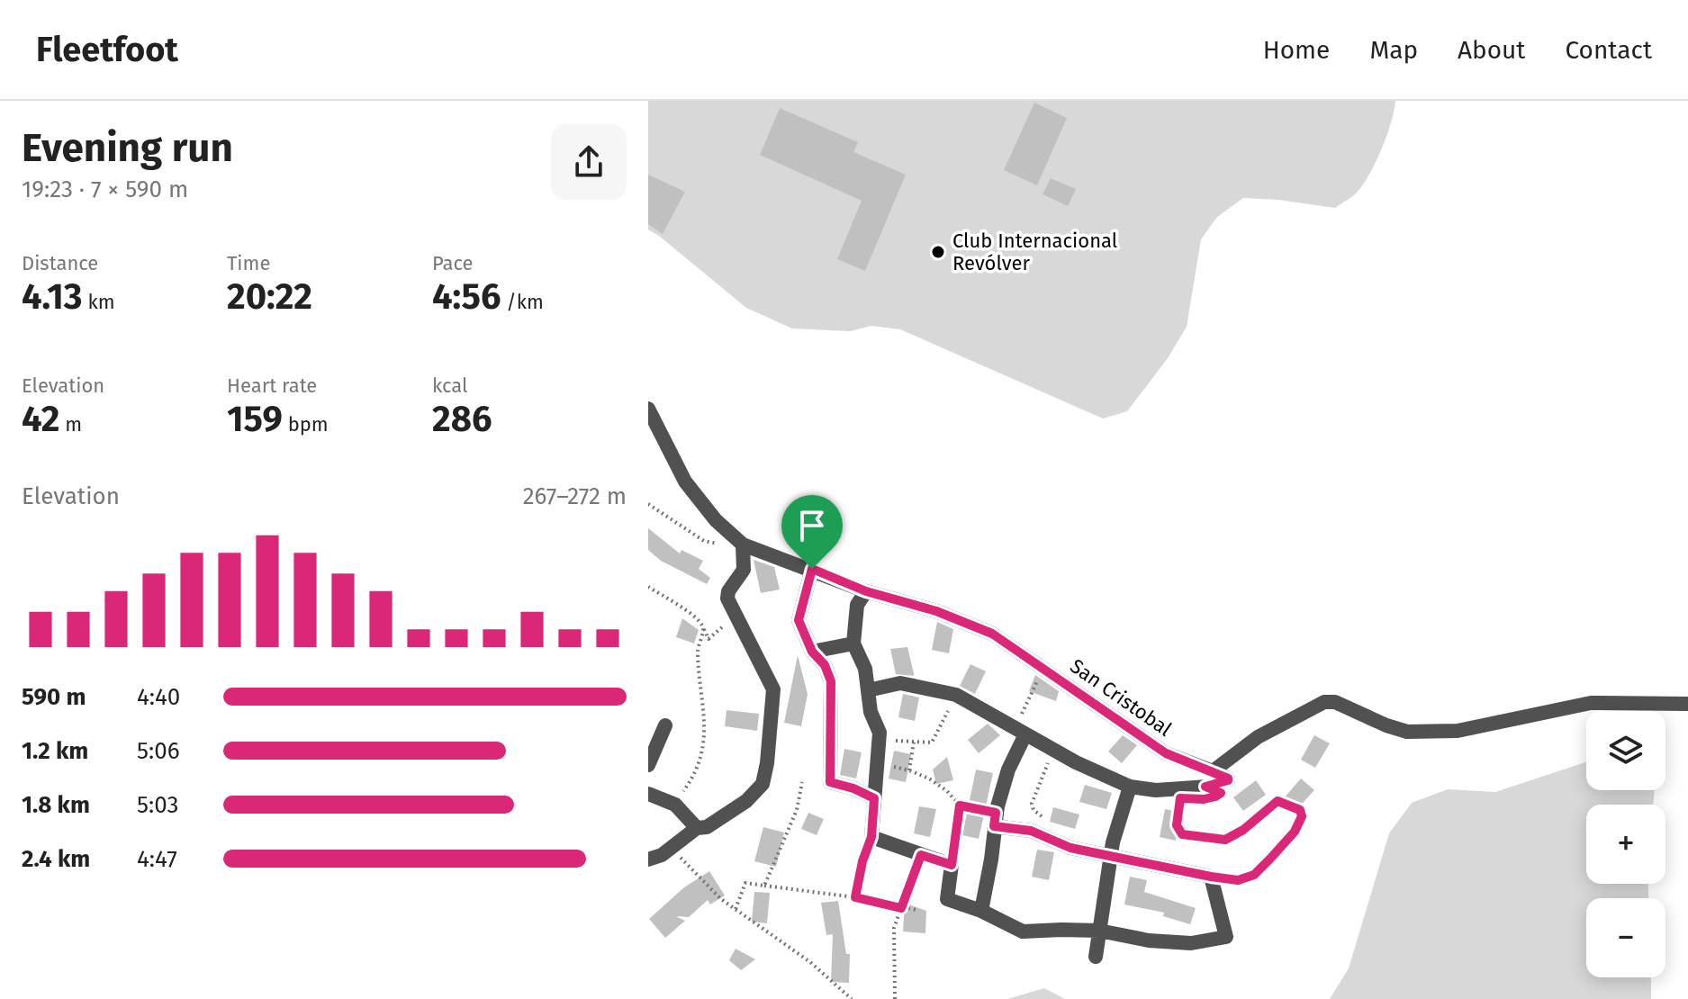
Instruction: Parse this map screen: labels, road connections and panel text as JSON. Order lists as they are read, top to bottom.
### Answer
{
  "streets": {
    "street": ["San Cristobal"]
  },
  "places": ["Club Internacional Revólver"],
  "page": {
    "header": "Fleetfoot",
    "nav": [
      "Home",
      "Map",
      "About",
      "Contact"
    ],
    "heading": ["Evening run", "19:23 · 7 × 590 m"],
    "stats": [
      ["Distance", "4.13 km"],
      ["Time", "20:22"],
      ["Pace", "4:56 /km"],
      ["Elevation", "42 m"],
      ["Heart rate", "159 bpm"],
      ["kcal", "286"]
    ],
    "chart": ["Elevation", "267–272 m"],
    "list": [
      {
        "name": "590 m",
        "note": "4:40"
      },
      {
        "name": "1.2 km",
        "note": "5:06"
      },
      {
        "name": "1.8 km",
        "note": "5:03"
      },
      {
        "name": "2.4 km",
        "note": "4:47"
      }
    ],
    "map_buttons": ["+", "−"]
  }
}
